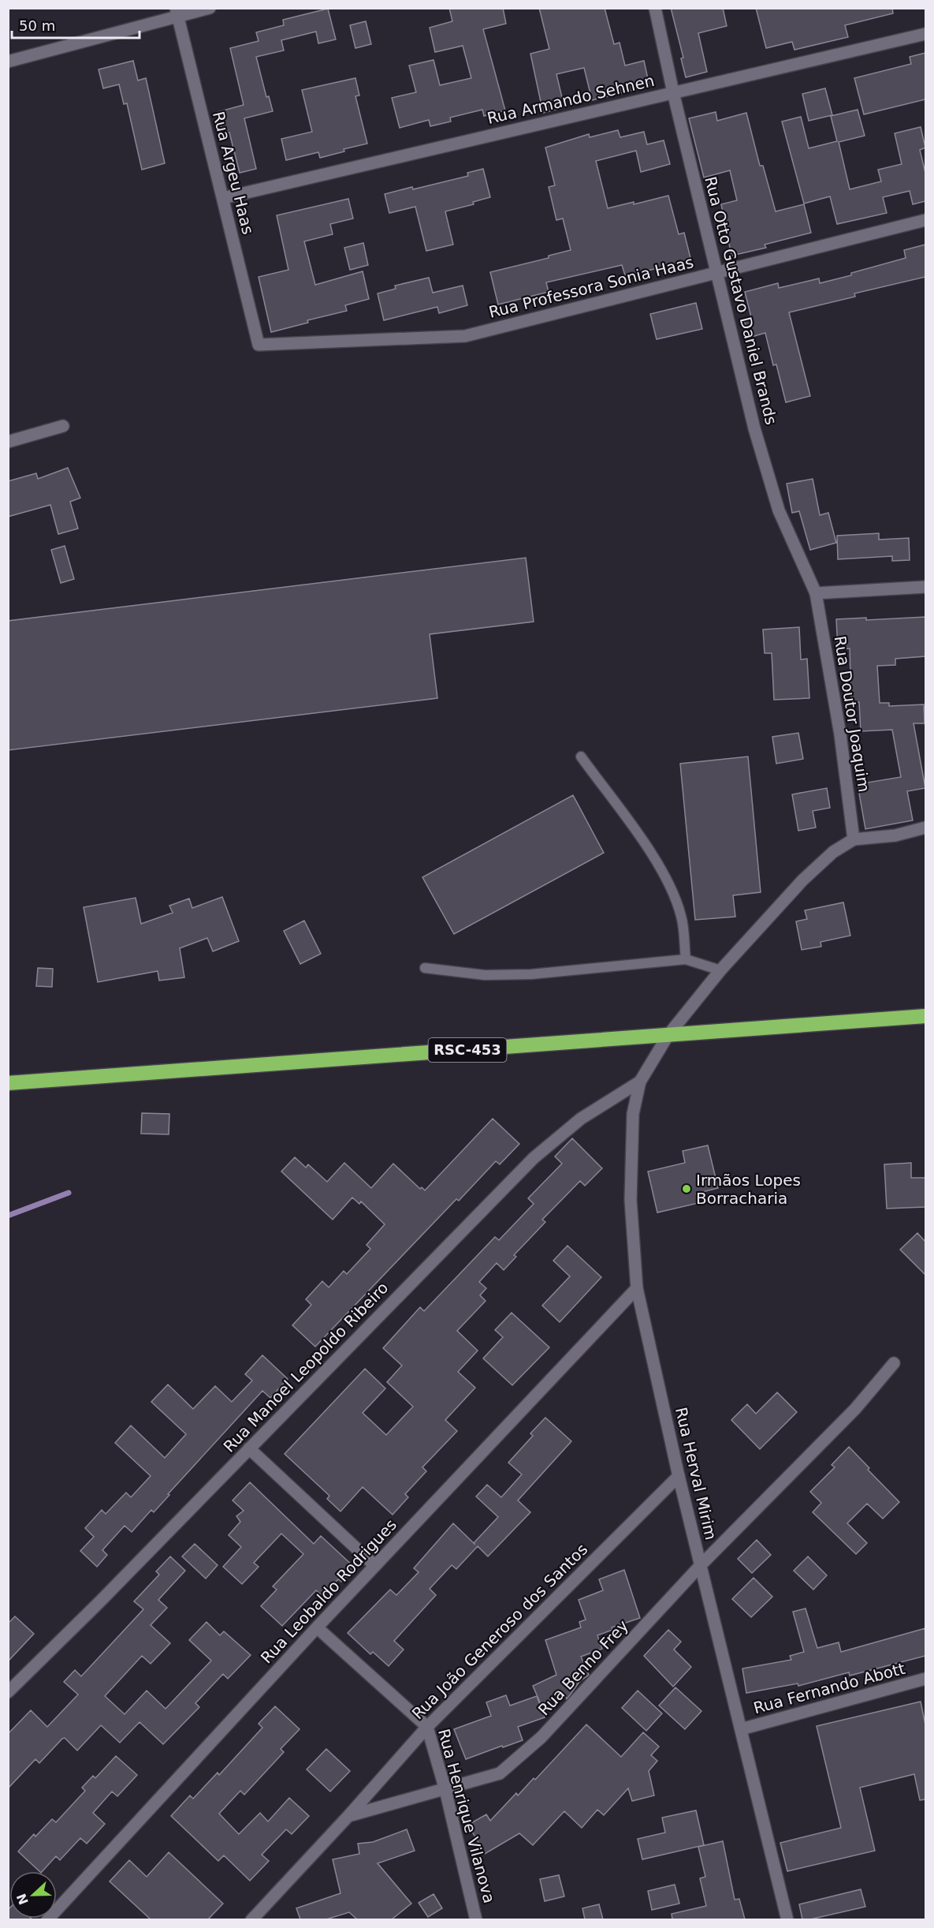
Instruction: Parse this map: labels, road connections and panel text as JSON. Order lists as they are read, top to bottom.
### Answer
{
  "streets": {
    "highway": ["RSC-453"],
    "street": [
      "Rua Armando Sehnen",
      "Rua Argeu Haas",
      "Rua Professora Sonia Haas",
      "Rua Otto Gustavo Daniel Brands",
      "Rua Doutor Joaquim",
      "Rua Manoel Leopoldo Ribeiro",
      "Rua Herval Mirim",
      "Rua Leobaldo Rodrigues",
      "Rua João Generoso dos Santos",
      "Rua Benno Frey",
      "Rua Fernando Abott",
      "Rua Henrique Vilanova"
    ]
  },
  "crossings": [
    ["Rua Armando Sehnen", "Rua Argeu Haas"],
    ["Rua Armando Sehnen", "Rua Otto Gustavo Daniel Brands"],
    ["Rua Argeu Haas", "Rua Professora Sonia Haas"],
    ["Rua Professora Sonia Haas", "Rua Otto Gustavo Daniel Brands"],
    ["Rua Otto Gustavo Daniel Brands", "Rua Doutor Joaquim"],
    ["Rua Doutor Joaquim", "Rua Herval Mirim"],
    ["RSC-453", "Rua Herval Mirim"],
    ["Rua Manoel Leopoldo Ribeiro", "Rua Herval Mirim"],
    ["Rua Herval Mirim", "Rua Leobaldo Rodrigues"],
    ["Rua Herval Mirim", "Rua João Generoso dos Santos"],
    ["Rua Herval Mirim", "Rua Benno Frey"],
    ["Rua Herval Mirim", "Rua Fernando Abott"],
    ["Rua Leobaldo Rodrigues", "Rua Henrique Vilanova"],
    ["Rua João Generoso dos Santos", "Rua Benno Frey"],
    ["Rua João Generoso dos Santos", "Rua Henrique Vilanova"],
    ["Rua Benno Frey", "Rua Henrique Vilanova"]
  ],
  "places": ["Irmãos Lopes Borracharia"],
  "scale_bar": "50 m",
  "north": "left"
}
